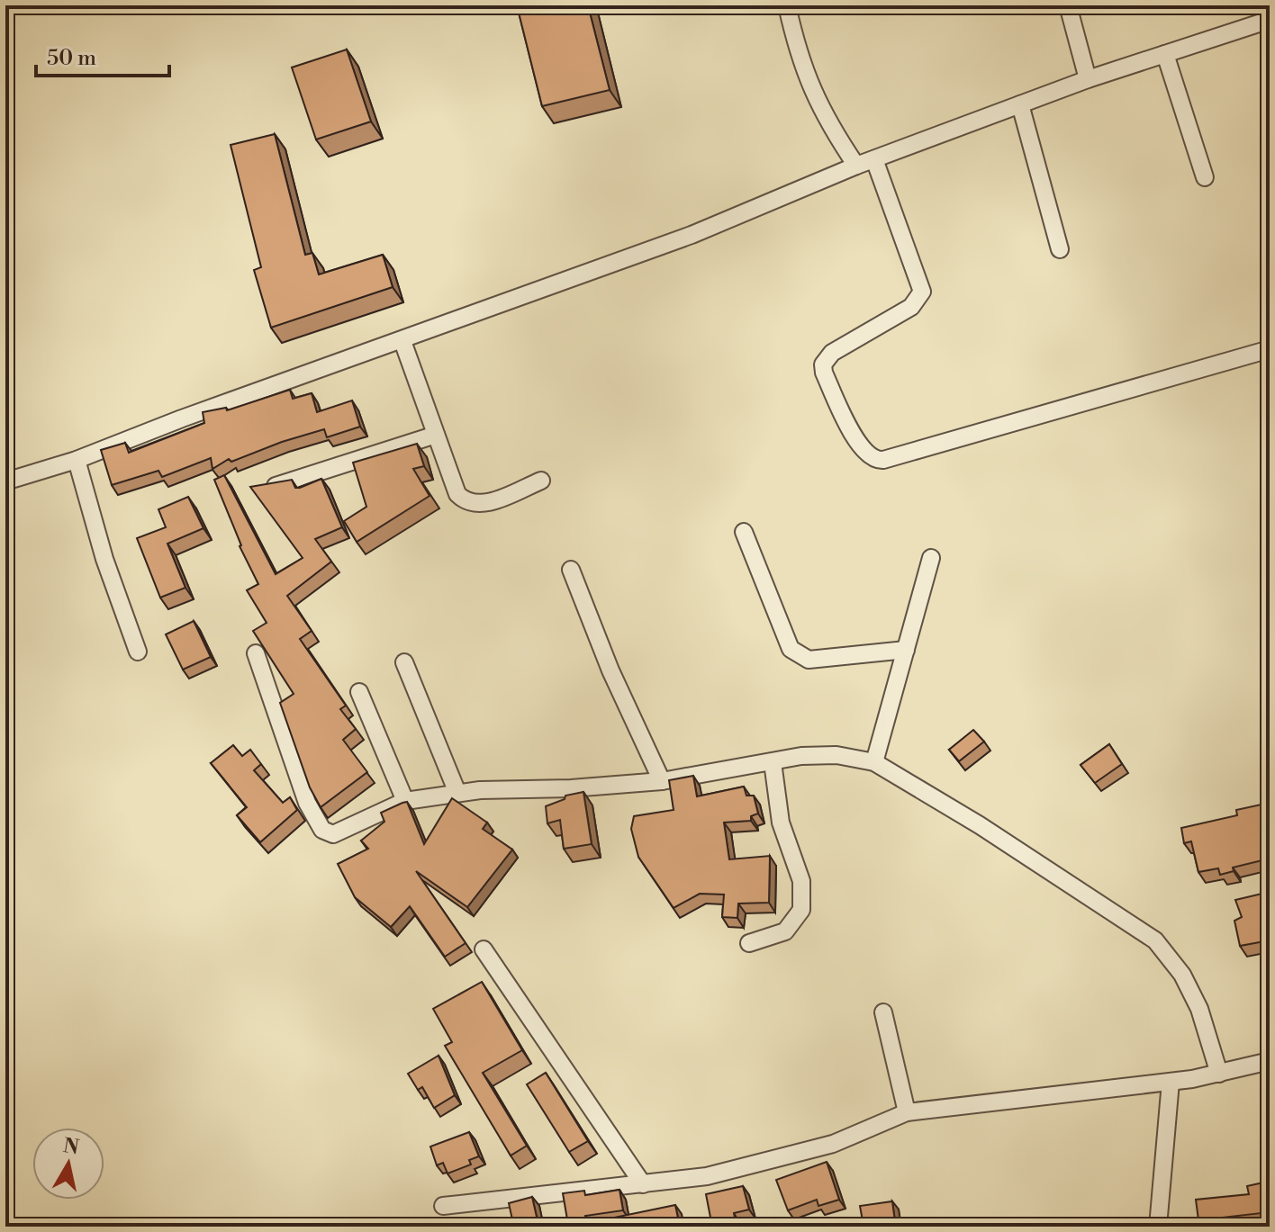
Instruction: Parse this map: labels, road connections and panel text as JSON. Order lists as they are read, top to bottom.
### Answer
{
  "scale_bar": "50 m",
  "north": "top"
}
